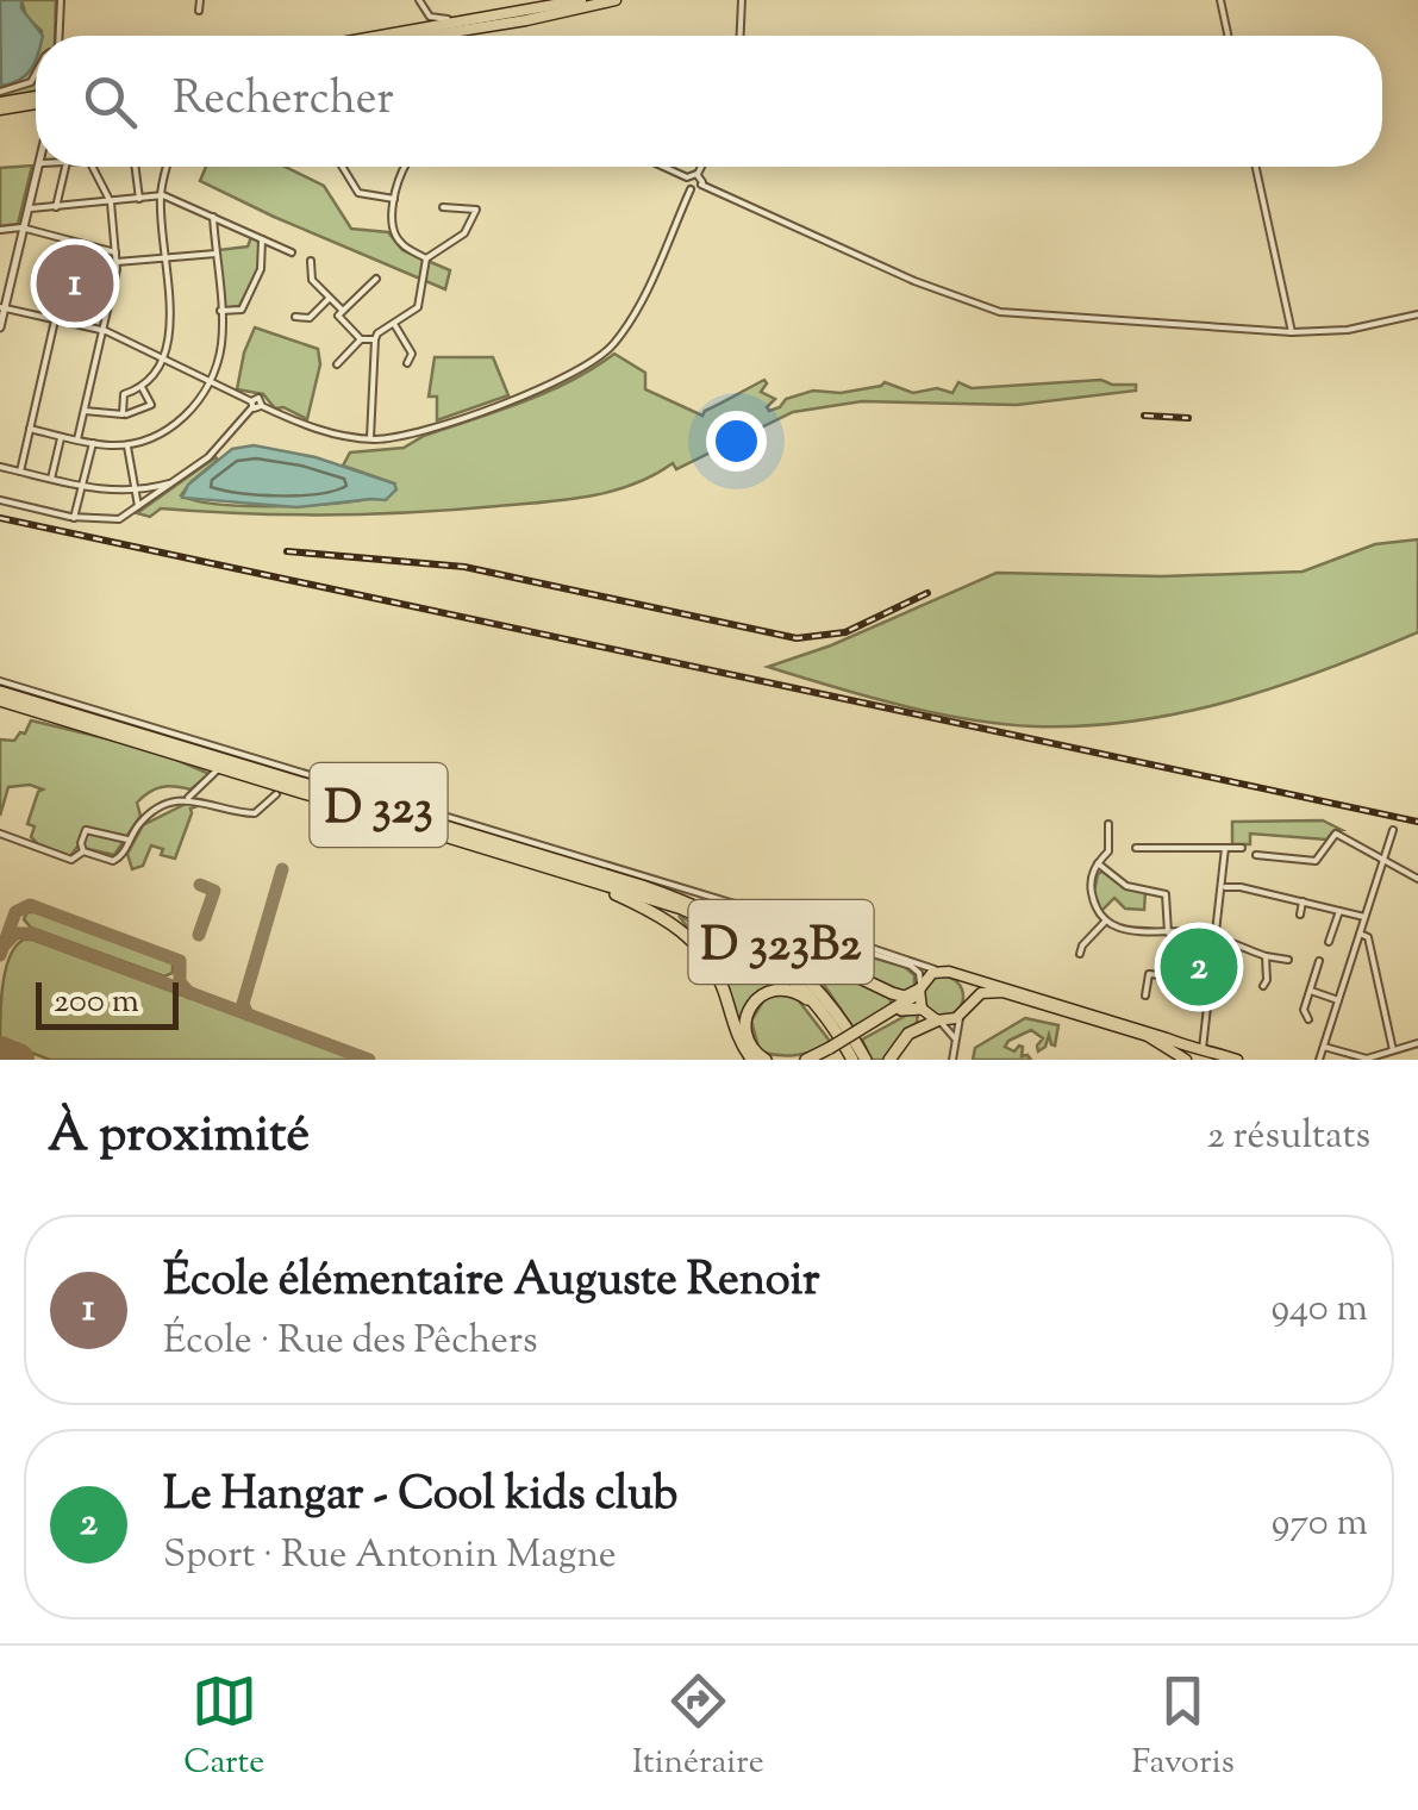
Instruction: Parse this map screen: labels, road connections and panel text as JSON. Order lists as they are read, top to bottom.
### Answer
{
  "streets": {
    "highway": ["D 323", "D 323B2"]
  },
  "crossings": [
    ["D 323", "D 323B2"]
  ],
  "scale_bar": "200 m",
  "page": {
    "search": "Rechercher",
    "pins": ["1", "2"],
    "scale": "200 m",
    "heading": ["À proximité", "2 résultats"],
    "list": [
      {
        "mark": "1",
        "name": "École élémentaire Auguste Renoir",
        "note": "École · Rue des Pêchers",
        "value": "940 m"
      },
      {
        "mark": "2",
        "name": "Le Hangar - Cool kids club",
        "note": "Sport · Rue Antonin Magne",
        "value": "970 m"
      }
    ],
    "nav": ["Carte", "Itinéraire", "Favoris"]
  }
}
